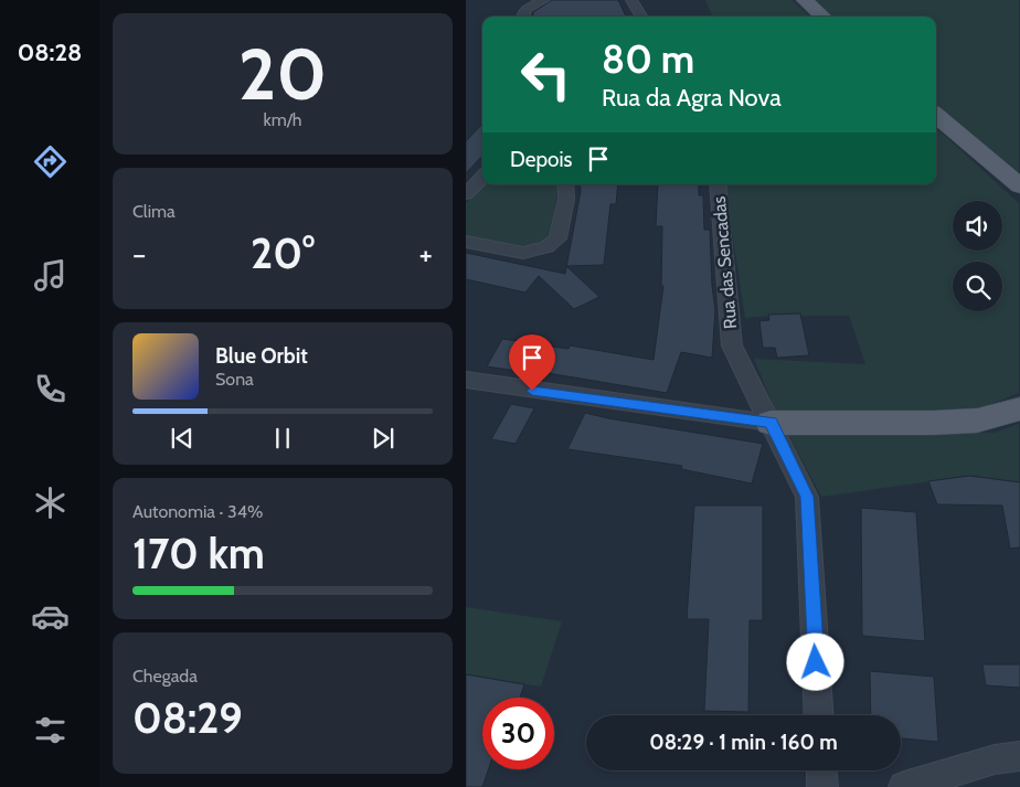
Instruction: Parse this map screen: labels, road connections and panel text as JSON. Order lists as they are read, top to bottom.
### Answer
{
  "streets": {
    "street": ["Rua das Sencadas"]
  },
  "page": {
    "tabs": "08:28",
    "tile": [
      ["20", "km/h"],
      "Clima",
      ["Autonomia · 34%", "170 km"],
      ["Chegada", "08:29"]
    ],
    "turn": ["80 m", "Rua da Agra Nova"],
    "then": "Depois",
    "heat": ["−", "20°", "+"],
    "song": ["Blue Orbit", "Sona"],
    "limit": "30",
    "trip": "08:29 · 1 min · 160 m"
  }
}
